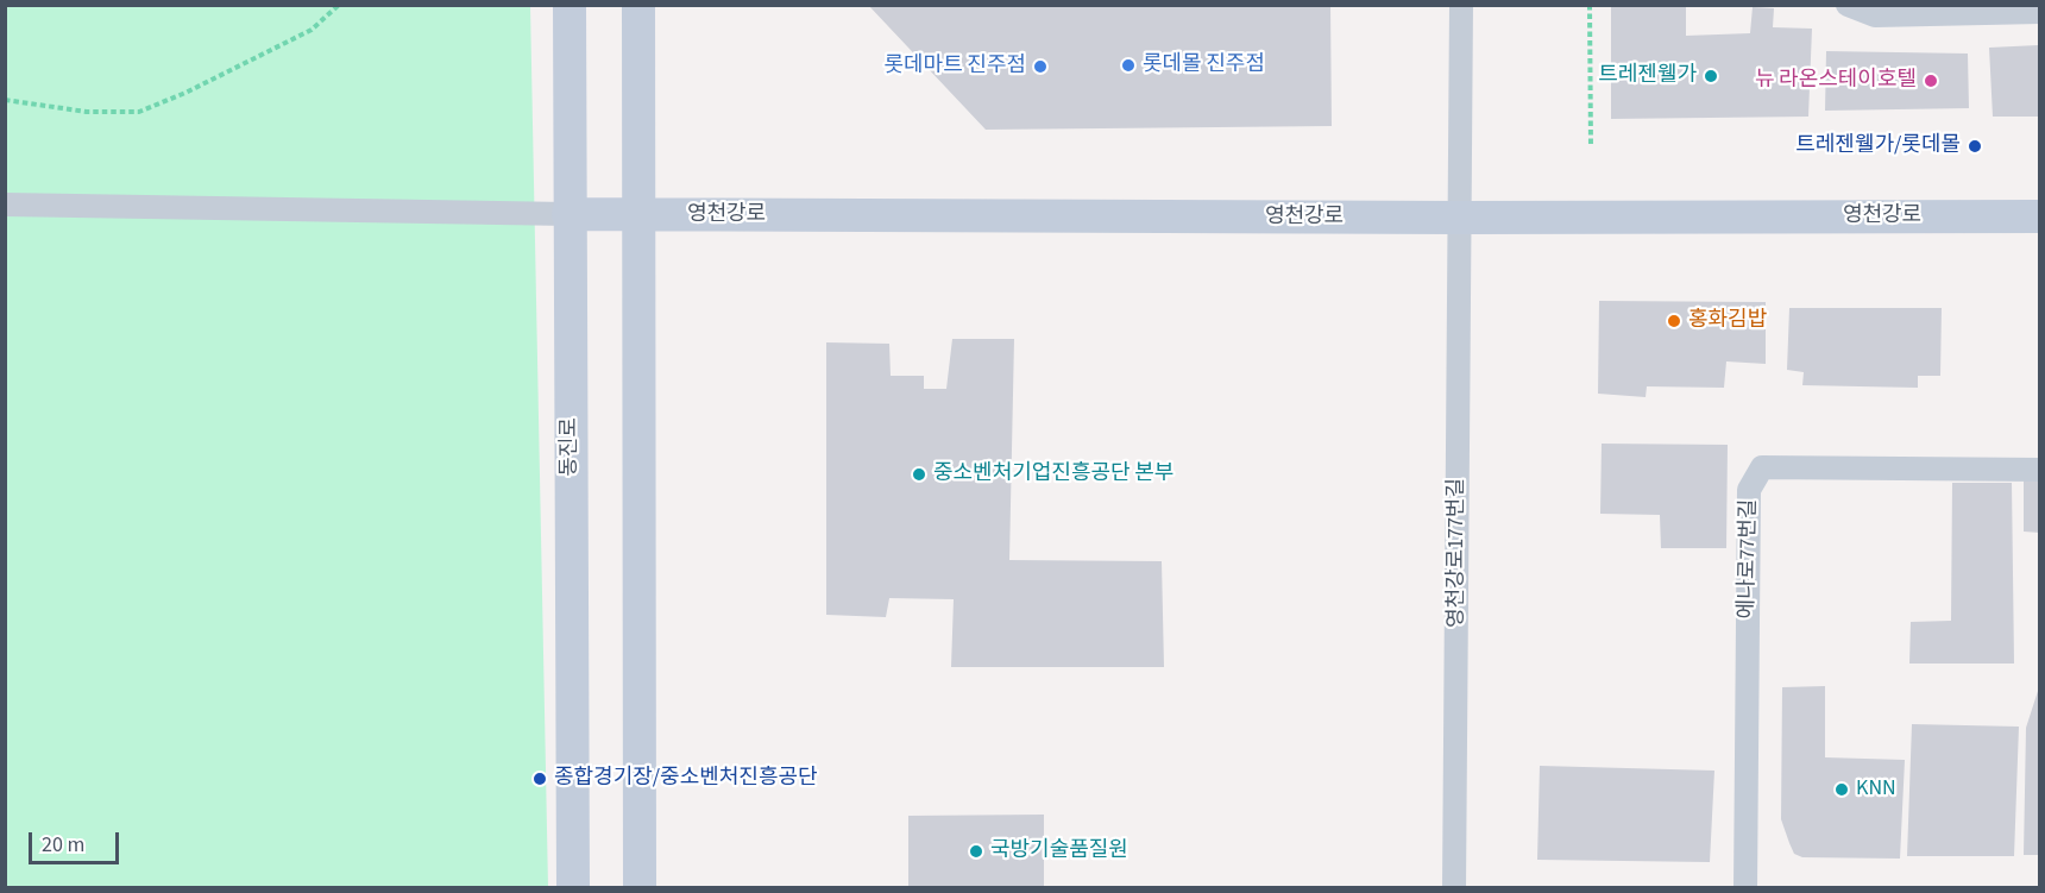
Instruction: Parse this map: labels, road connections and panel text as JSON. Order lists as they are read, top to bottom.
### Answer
{
  "streets": {
    "street": [
      "영천강로",
      "동진로",
      "영천강로177번길",
      "에나로77번길"
    ]
  },
  "crossings": [
    ["영천강로", "동진로"],
    ["영천강로", "영천강로177번길"]
  ],
  "places": [
    "롯데몰 진주점",
    "롯데마트 진주점",
    "트레젠웰가",
    "뉴 라온스테이호텔",
    "트레젠웰가/롯데몰",
    "홍화김밥",
    "중소벤처기업진흥공단 본부",
    "종합경기장/중소벤처진흥공단",
    "KNN",
    "국방기술품질원"
  ],
  "scale_bar": "20 m"
}
